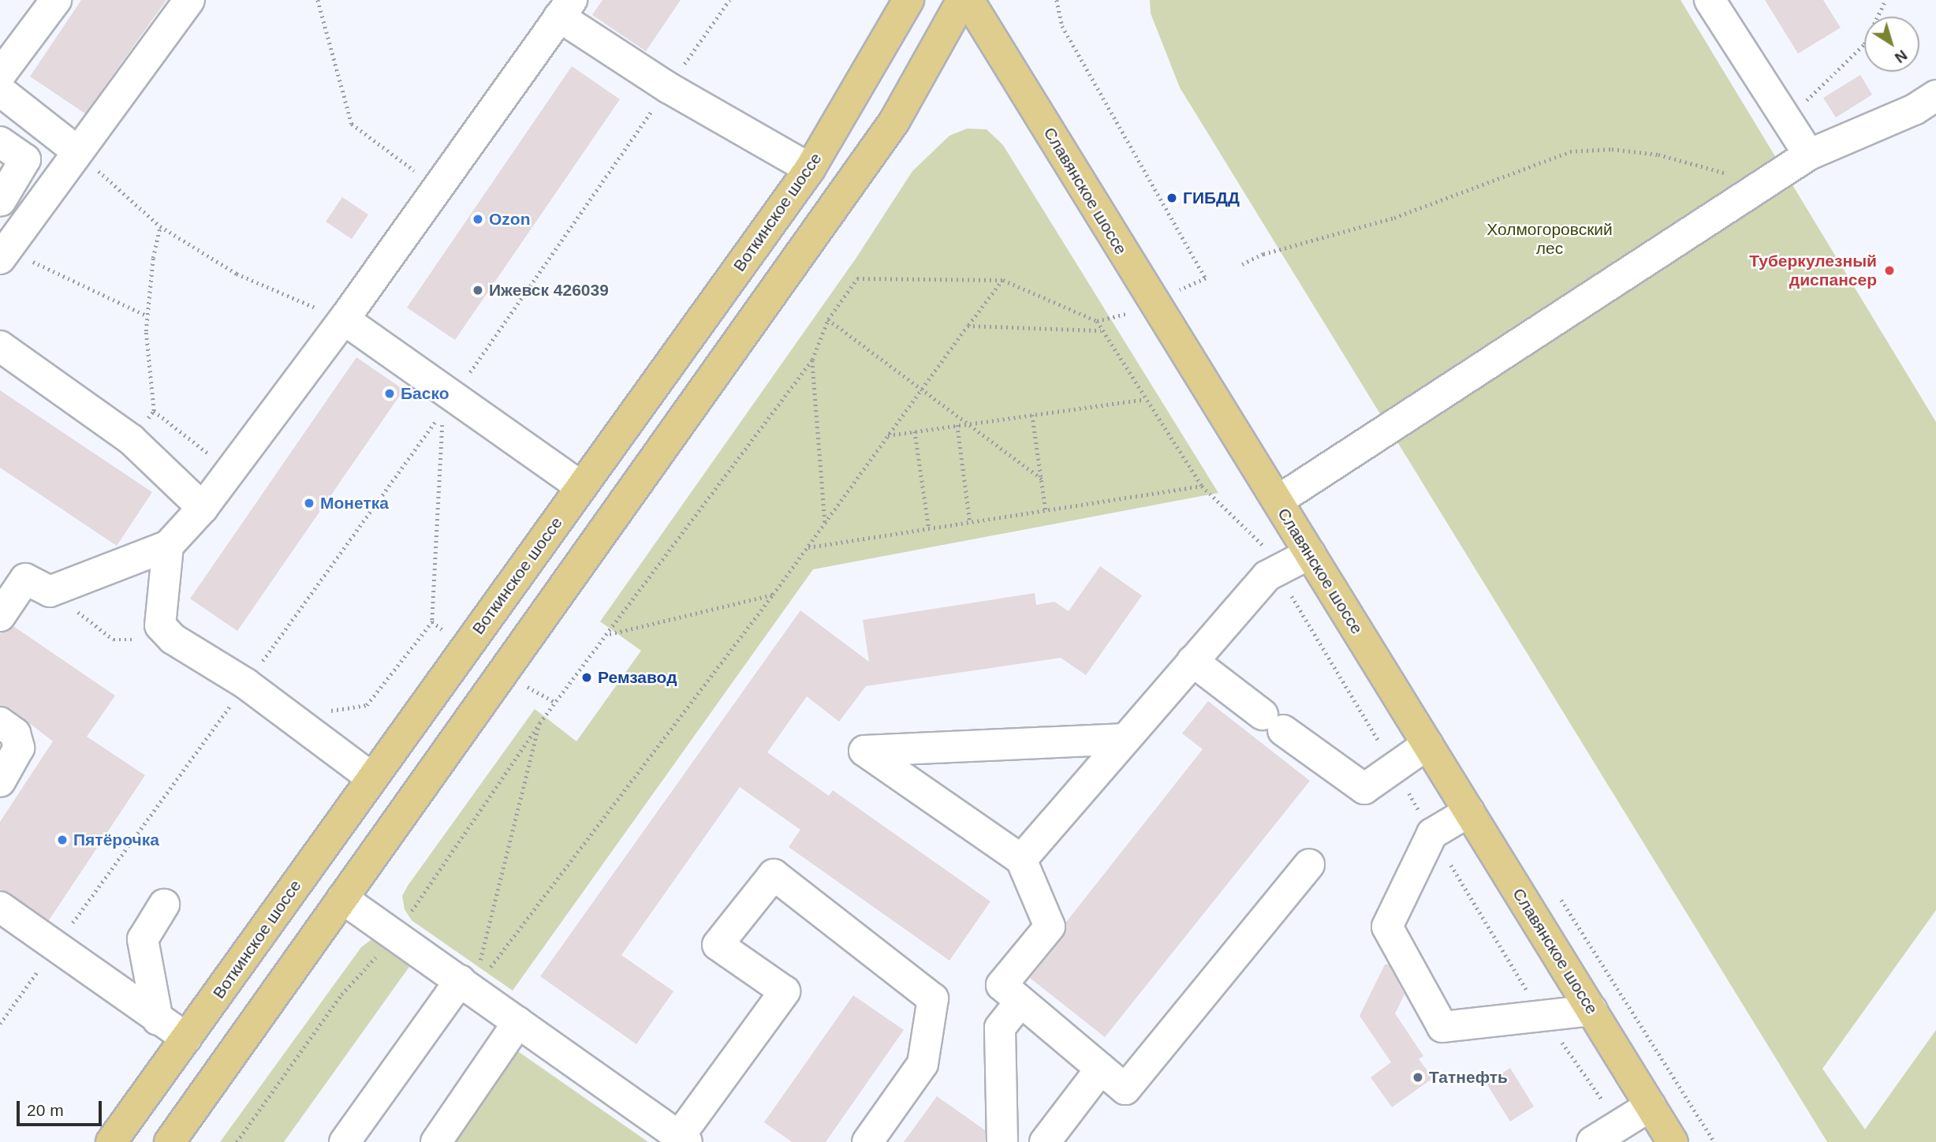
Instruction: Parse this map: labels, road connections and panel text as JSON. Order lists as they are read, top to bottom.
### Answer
{
  "streets": {
    "main road": ["Славянское шоссе", "Воткинское шоссе"]
  },
  "parks": ["Холмогоровский лес"],
  "places": [
    "ГИБДД",
    "Ozon",
    "Туберкулезный диспансер",
    "Ижевск 426039",
    "Баско",
    "Монетка",
    "Ремзавод",
    "Пятёрочка",
    "Татнефть"
  ],
  "scale_bar": "20 m",
  "north": "bottom right"
}
